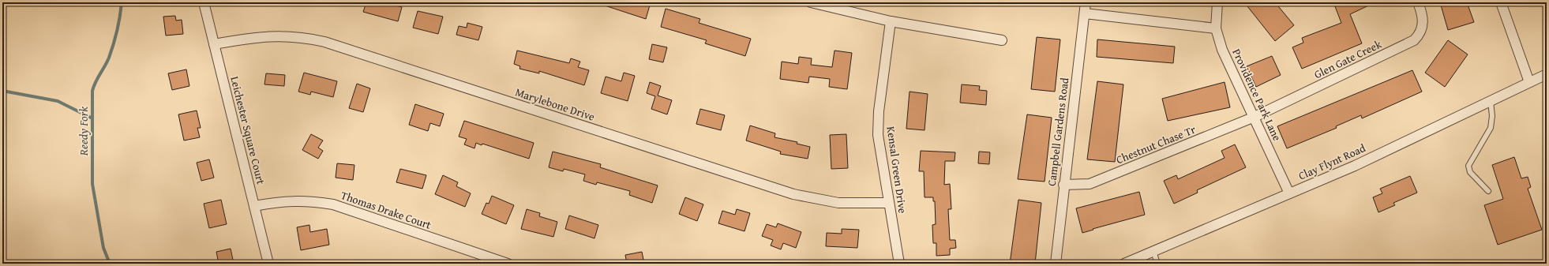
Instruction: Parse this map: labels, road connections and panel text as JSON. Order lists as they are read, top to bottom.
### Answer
{
  "streets": {
    "street": [
      "Glen Gate Creek",
      "Providence Park Lane",
      "Marylebone Drive",
      "Leichester Square Court",
      "Campbell Gardens Road",
      "Chestnut Chase Tr",
      "Clay Flynt Road",
      "Kensal Green Drive",
      "Thomas Drake Court"
    ]
  },
  "crossings": [
    ["Glen Gate Creek", "Providence Park Lane"],
    ["Glen Gate Creek", "Chestnut Chase Tr"],
    ["Providence Park Lane", "Chestnut Chase Tr"],
    ["Providence Park Lane", "Clay Flynt Road"],
    ["Marylebone Drive", "Leichester Square Court"],
    ["Marylebone Drive", "Kensal Green Drive"],
    ["Leichester Square Court", "Thomas Drake Court"],
    ["Campbell Gardens Road", "Chestnut Chase Tr"]
  ],
  "water": ["Reedy Fork"]
}
